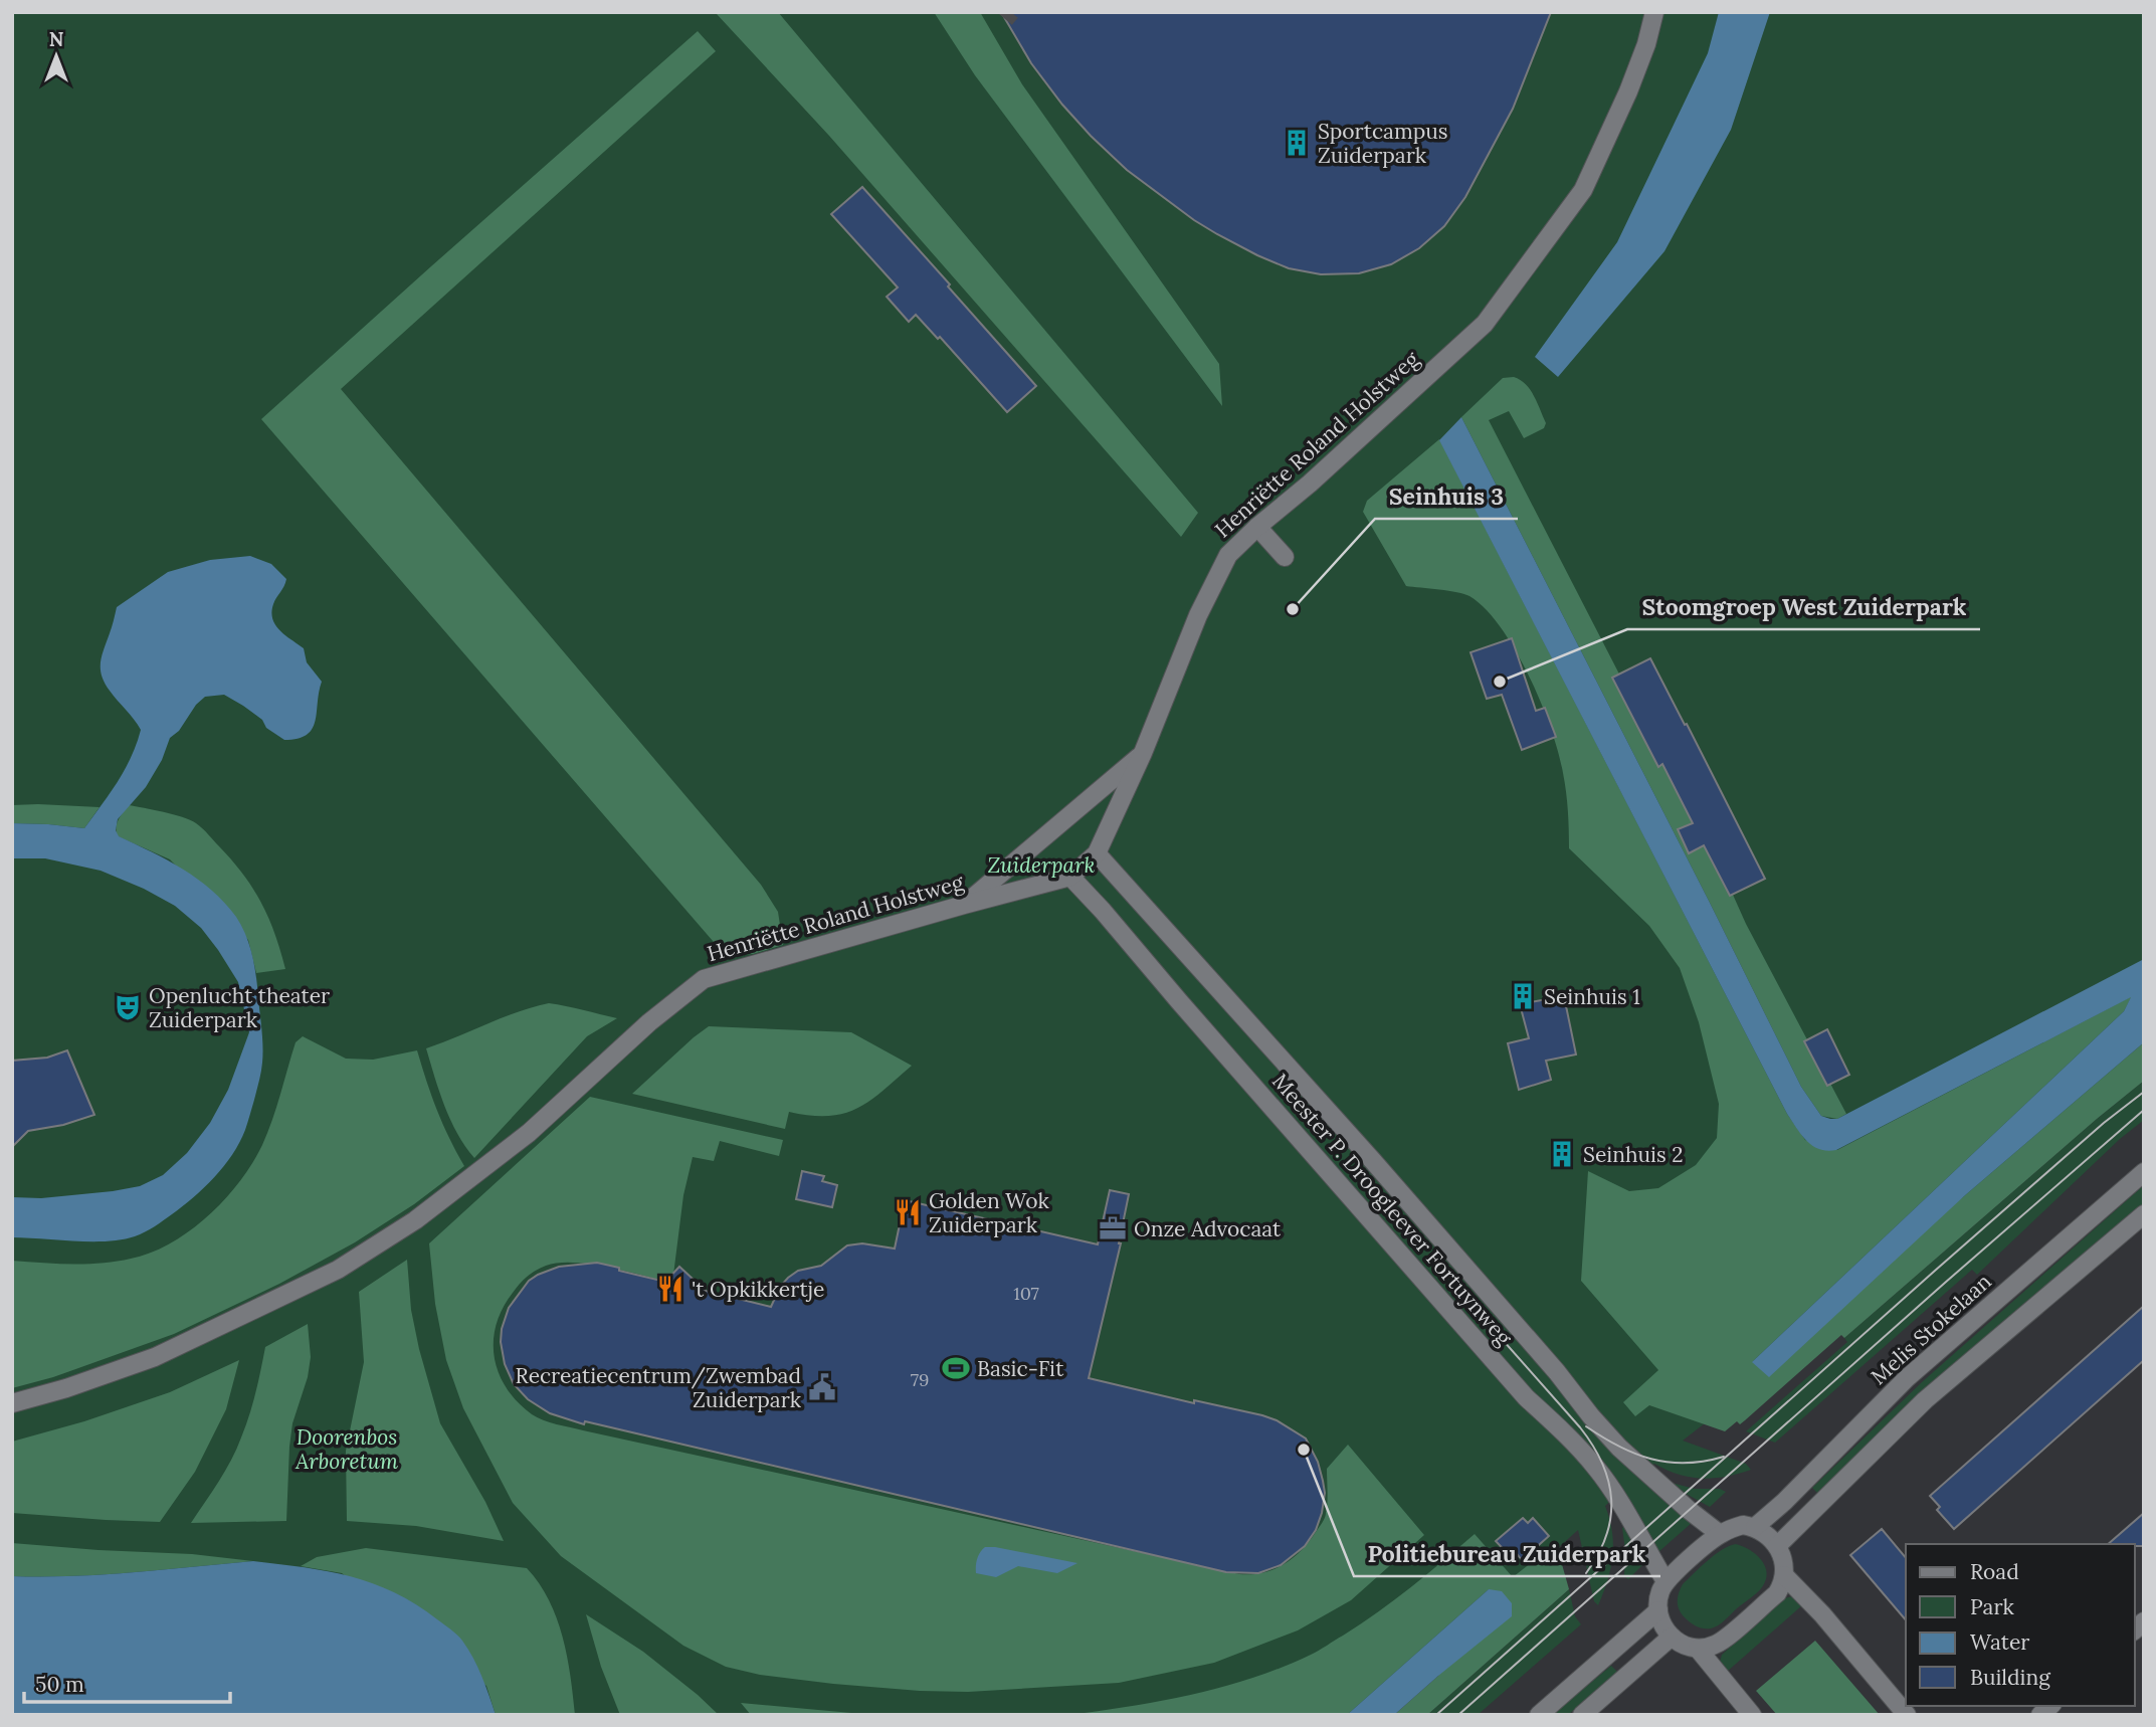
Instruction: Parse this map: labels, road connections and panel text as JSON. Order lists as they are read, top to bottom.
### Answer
{
  "streets": {
    "street": ["Henriëtte Roland Holstweg", "Meester P. Droogleever Fortuynweg", "Melis Stokelaan"]
  },
  "crossings": [
    ["Henriëtte Roland Holstweg", "Meester P. Droogleever Fortuynweg"],
    ["Meester P. Droogleever Fortuynweg", "Melis Stokelaan"]
  ],
  "parks": ["Zuiderpark", "Doorenbos Arboretum"],
  "places": {
    "building": ["Sportcampus Zuiderpark", "Seinhuis 1", "Seinhuis 2"],
    "other": ["Seinhuis 3", "Stoomgroep West Zuiderpark", "Politiebureau Zuiderpark"],
    "theatre": ["Openlucht theater Zuiderpark"],
    "restaurant": ["Golden Wok Zuiderpark", "'t Opkikkertje"],
    "office": ["Onze Advocaat"],
    "sports": ["Basic-Fit"],
    "public building": ["Recreatiecentrum/Zwembad Zuiderpark"]
  },
  "house_numbers": ["107", "79"],
  "legend": [
    "Road",
    "Park",
    "Water",
    "Building"
  ],
  "scale_bar": "50 m",
  "north": "top"
}
